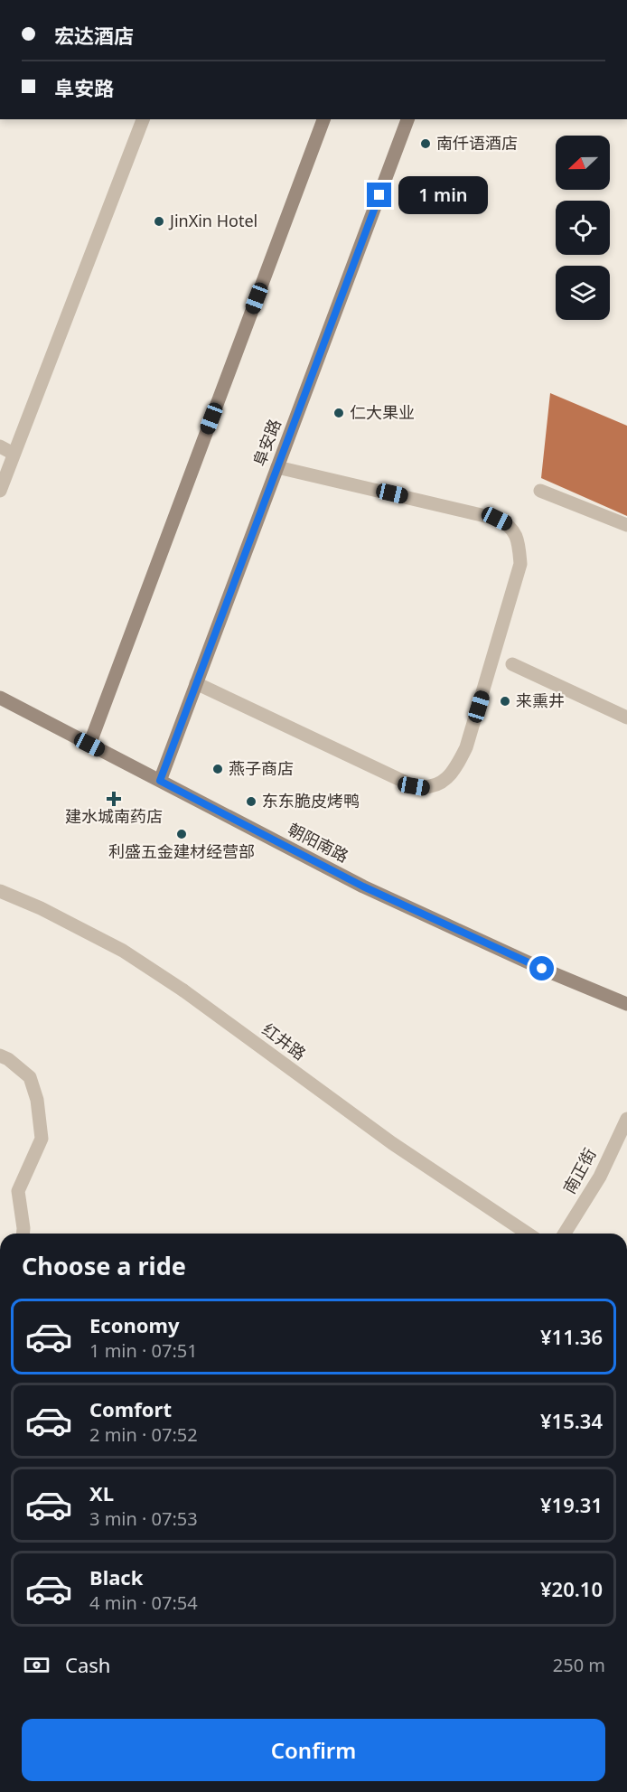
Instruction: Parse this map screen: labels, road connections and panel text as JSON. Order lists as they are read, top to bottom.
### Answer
{
  "streets": {
    "main road": ["阜安路", "朝阳南路"],
    "street": ["红井路", "南正街"]
  },
  "crossings": [
    ["阜安路", "朝阳南路"]
  ],
  "places": {
    "other": [
      "南仟语酒店",
      "JinXin Hotel",
      "仁大果业",
      "来熏井",
      "燕子商店",
      "东东脆皮烤鸭",
      "利盛五金建材经营部"
    ],
    "health": ["建水城南药店"]
  },
  "north": "left",
  "page": {
    "banner": ["宏达酒店", "阜安路"],
    "bubble": "1 min",
    "heading": "Choose a ride",
    "list": [
      {
        "name": "Economy",
        "note": "1 min · 07:51",
        "value": "¥11.36"
      },
      {
        "name": "Comfort",
        "note": "2 min · 07:52",
        "value": "¥15.34"
      },
      {
        "name": "XL",
        "note": "3 min · 07:53",
        "value": "¥19.31"
      },
      {
        "name": "Black",
        "note": "4 min · 07:54",
        "value": "¥20.10"
      }
    ],
    "pay": ["Cash", "250 m"],
    "buttons": "Confirm"
  }
}
